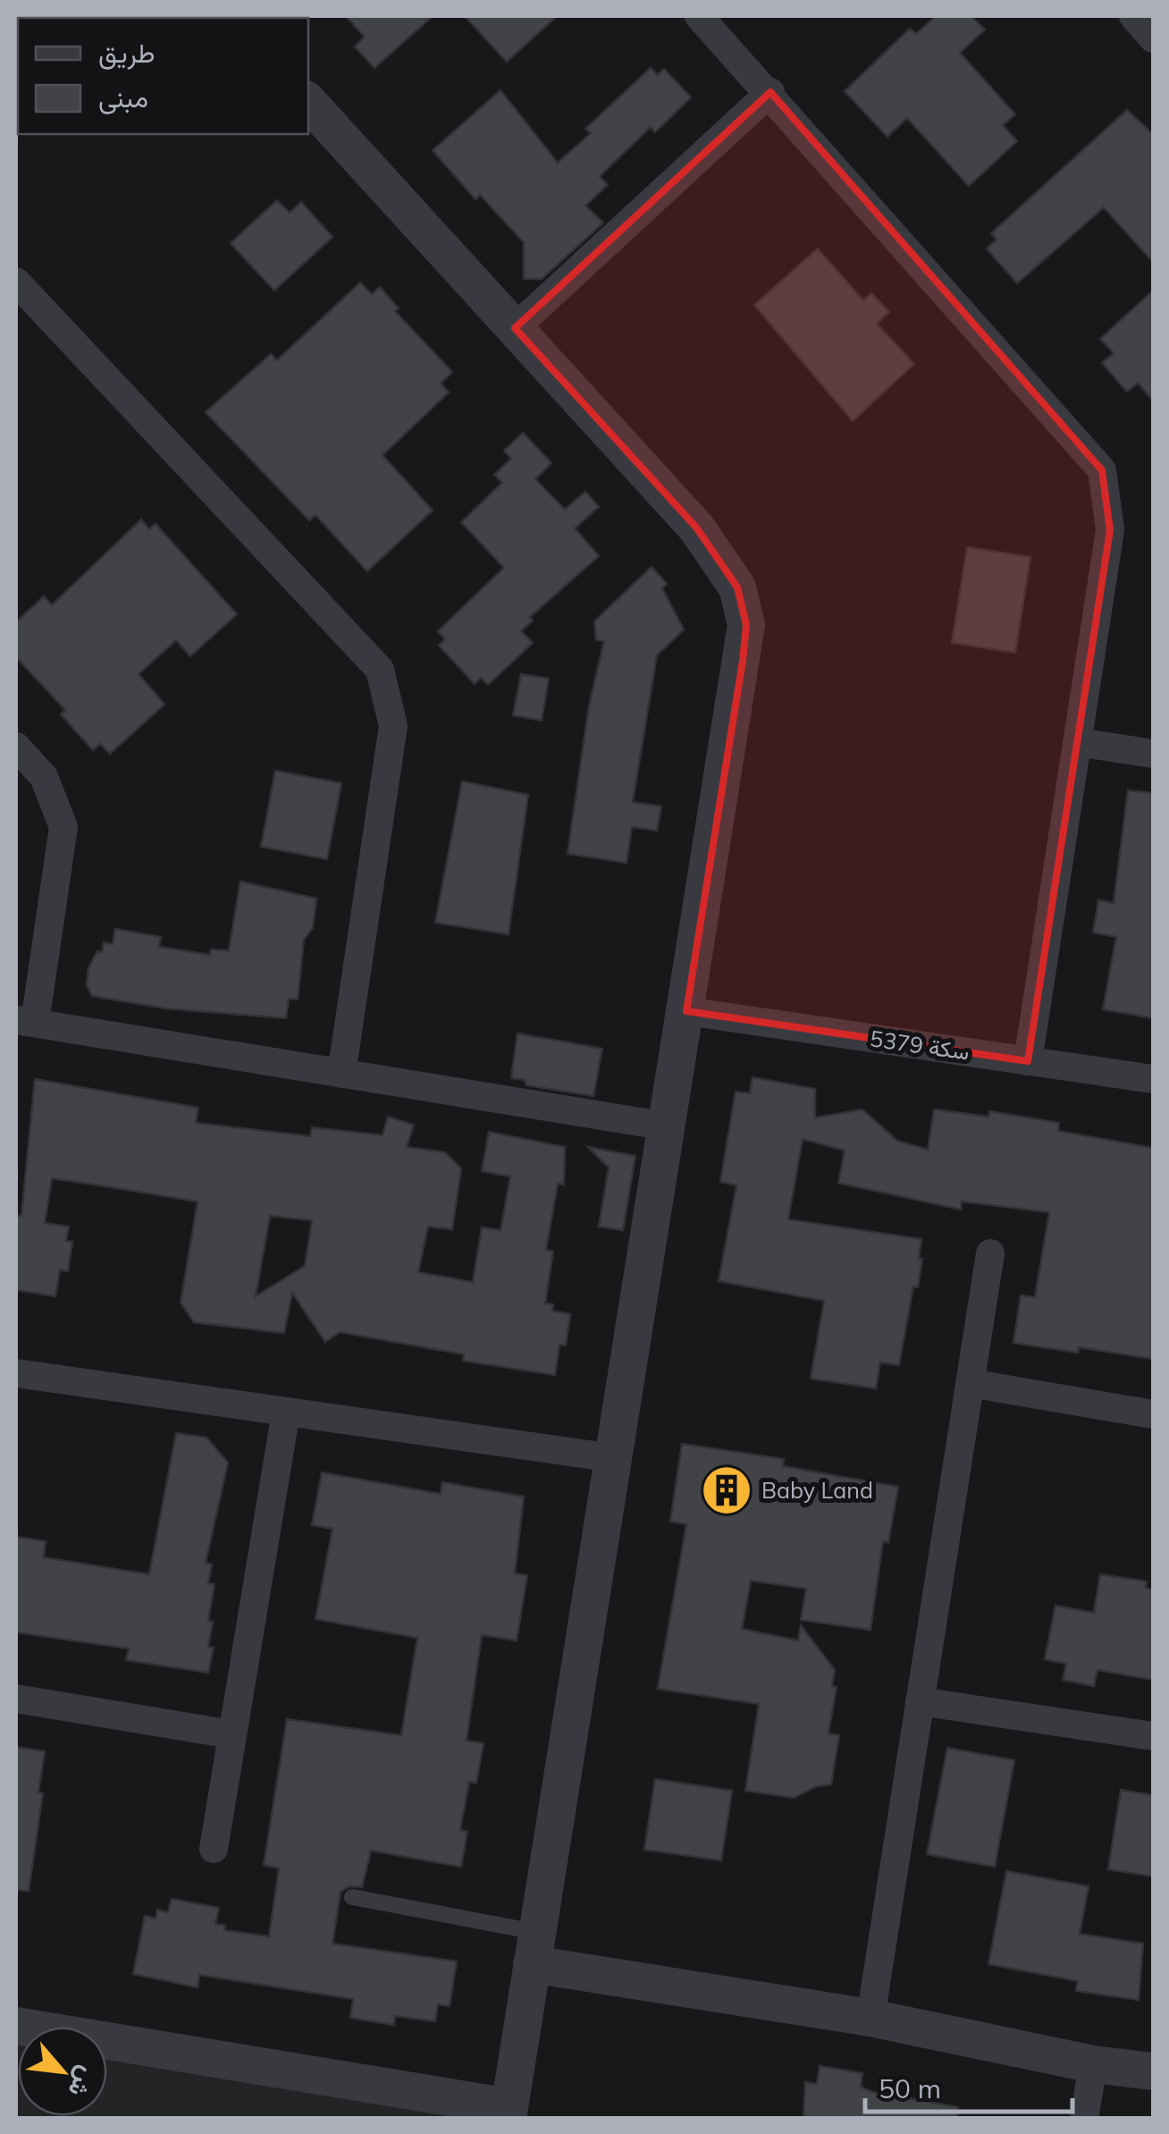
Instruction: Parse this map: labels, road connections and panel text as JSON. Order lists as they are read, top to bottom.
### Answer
{
  "streets": {
    "street": ["سكة 5379"]
  },
  "places": {
    "building": ["Baby Land"]
  },
  "legend": ["طريق", "مبنى"],
  "scale_bar": "50 m",
  "north": "bottom right"
}
